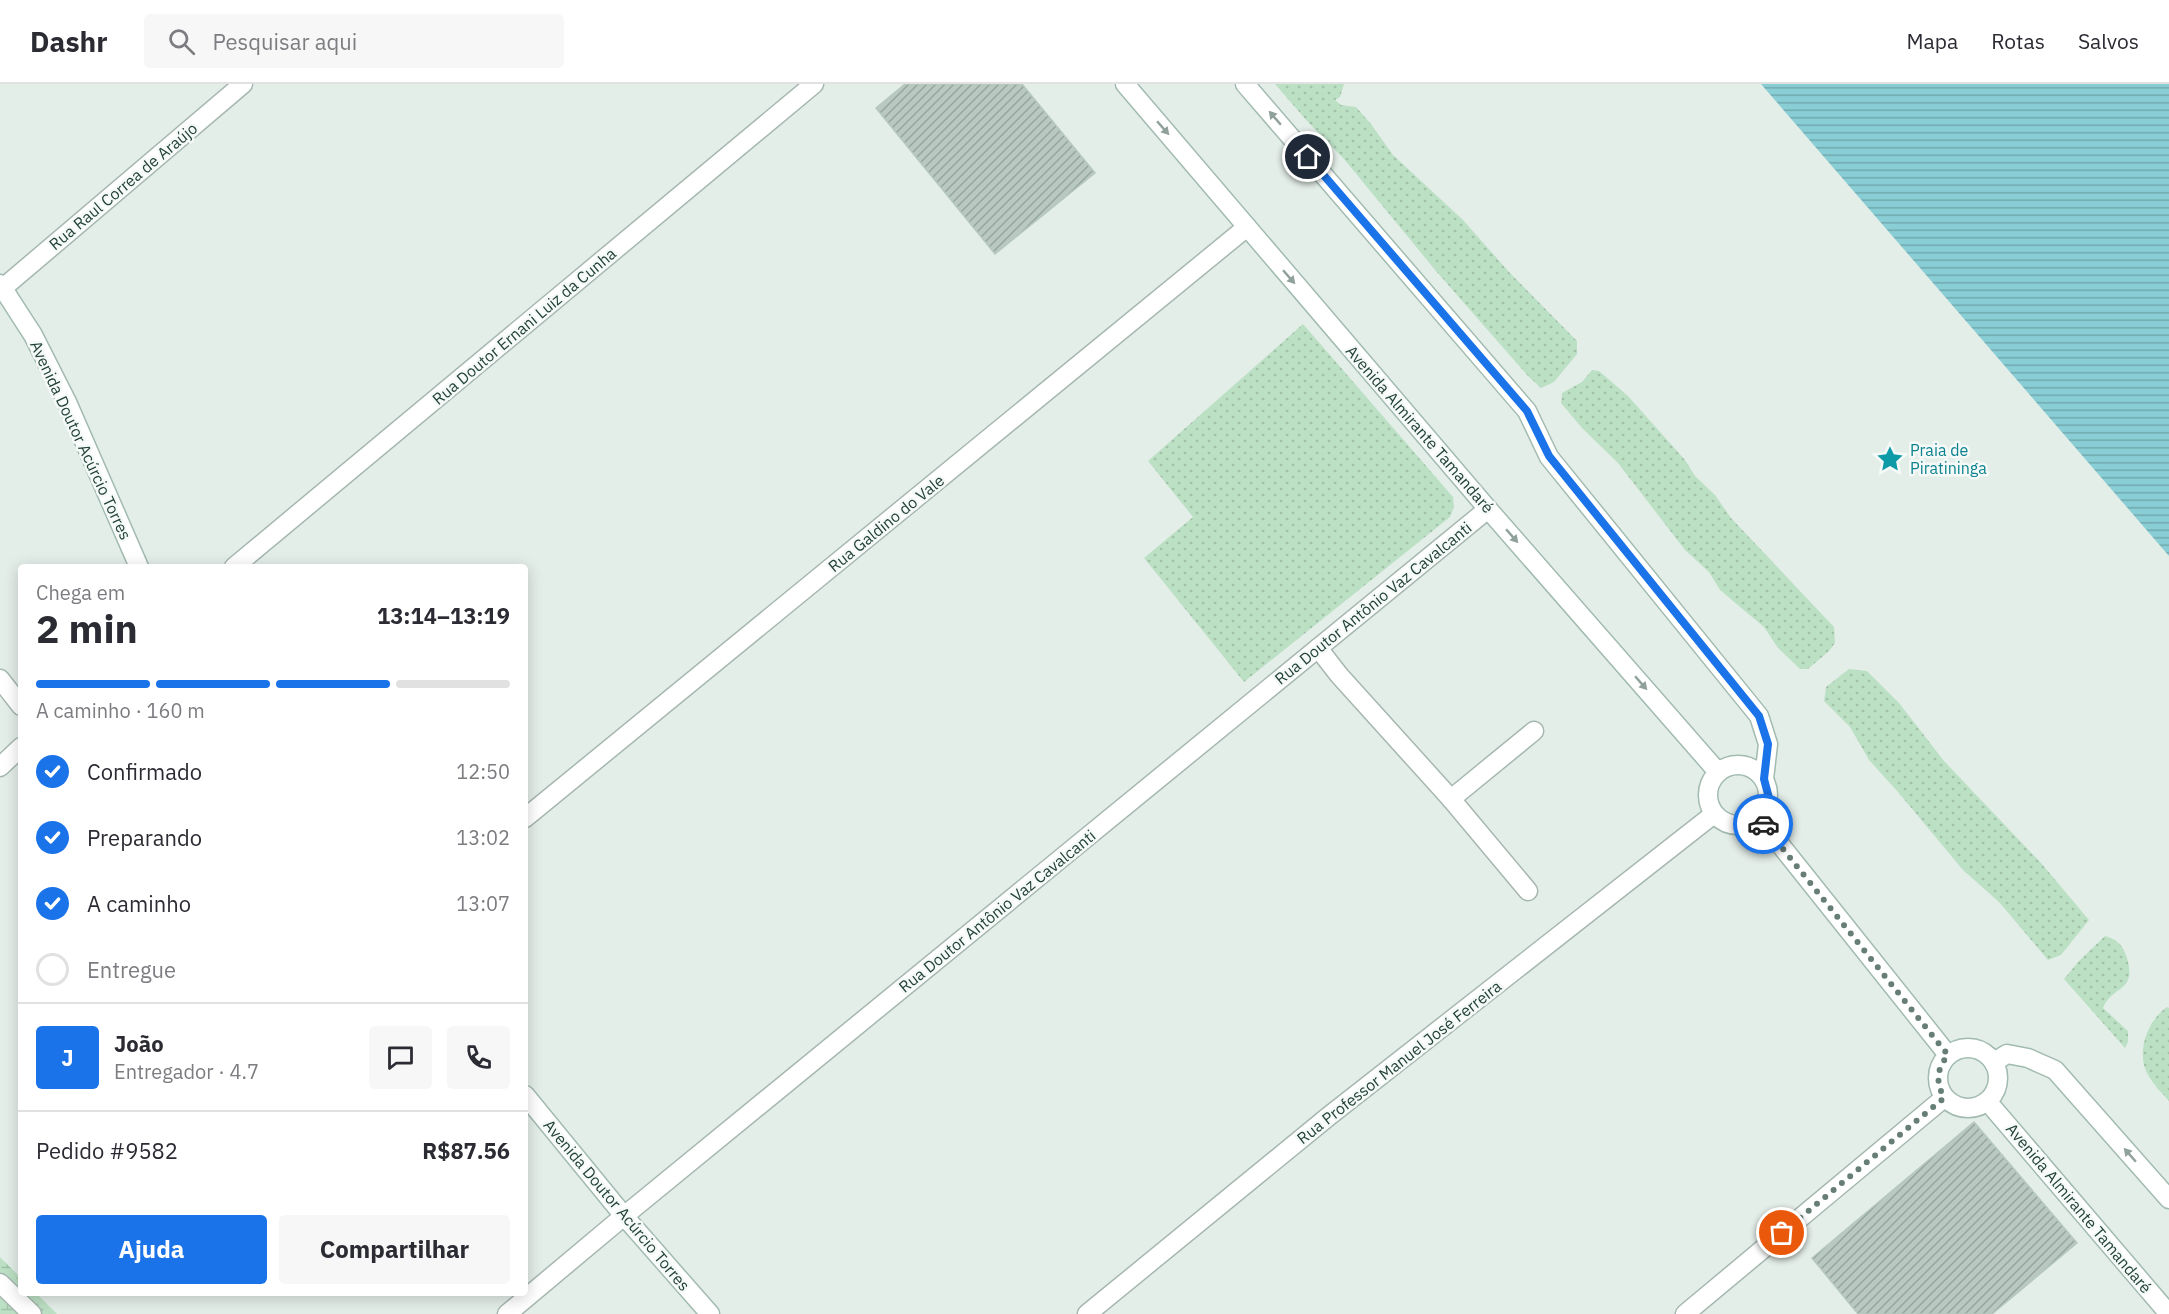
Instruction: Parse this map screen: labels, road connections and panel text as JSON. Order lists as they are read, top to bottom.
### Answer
{
  "streets": {
    "street": [
      "Rua Raul Correa de Araújo",
      "Rua Doutor Ernani Luiz da Cunha",
      "Avenida Almirante Tamandaré",
      "Avenida Doutor Acúrcio Torres",
      "Rua Galdino do Vale",
      "Rua Doutor Antônio Vaz Cavalcanti",
      "Rua Professor Manuel José Ferreira"
    ]
  },
  "crossings": [
    ["Rua Raul Correa de Araújo", "Avenida Doutor Acúrcio Torres"],
    ["Avenida Almirante Tamandaré", "Rua Galdino do Vale"],
    ["Avenida Almirante Tamandaré", "Rua Doutor Antônio Vaz Cavalcanti"],
    ["Avenida Almirante Tamandaré", "Rua Professor Manuel José Ferreira"],
    ["Avenida Doutor Acúrcio Torres", "Rua Doutor Antônio Vaz Cavalcanti"]
  ],
  "places": {
    "place": ["Praia de Piratininga"]
  },
  "page": {
    "header": "Dashr",
    "search": "Pesquisar aqui",
    "nav": ["Mapa", "Rotas", "Salvos"],
    "heading": ["2 min", "Chega em", "13:14–13:19"],
    "panel": [
      "João",
      "Entregador · 4.7",
      "Pedido #9582",
      "R$87.56"
    ],
    "bar": "A caminho · 160 m",
    "list": [
      ["Confirmado", "12:50"],
      ["Preparando", "13:02"],
      ["A caminho", "13:07"],
      "Entregue"
    ],
    "round": "J",
    "buttons": ["Ajuda", "Compartilhar"]
  }
}
